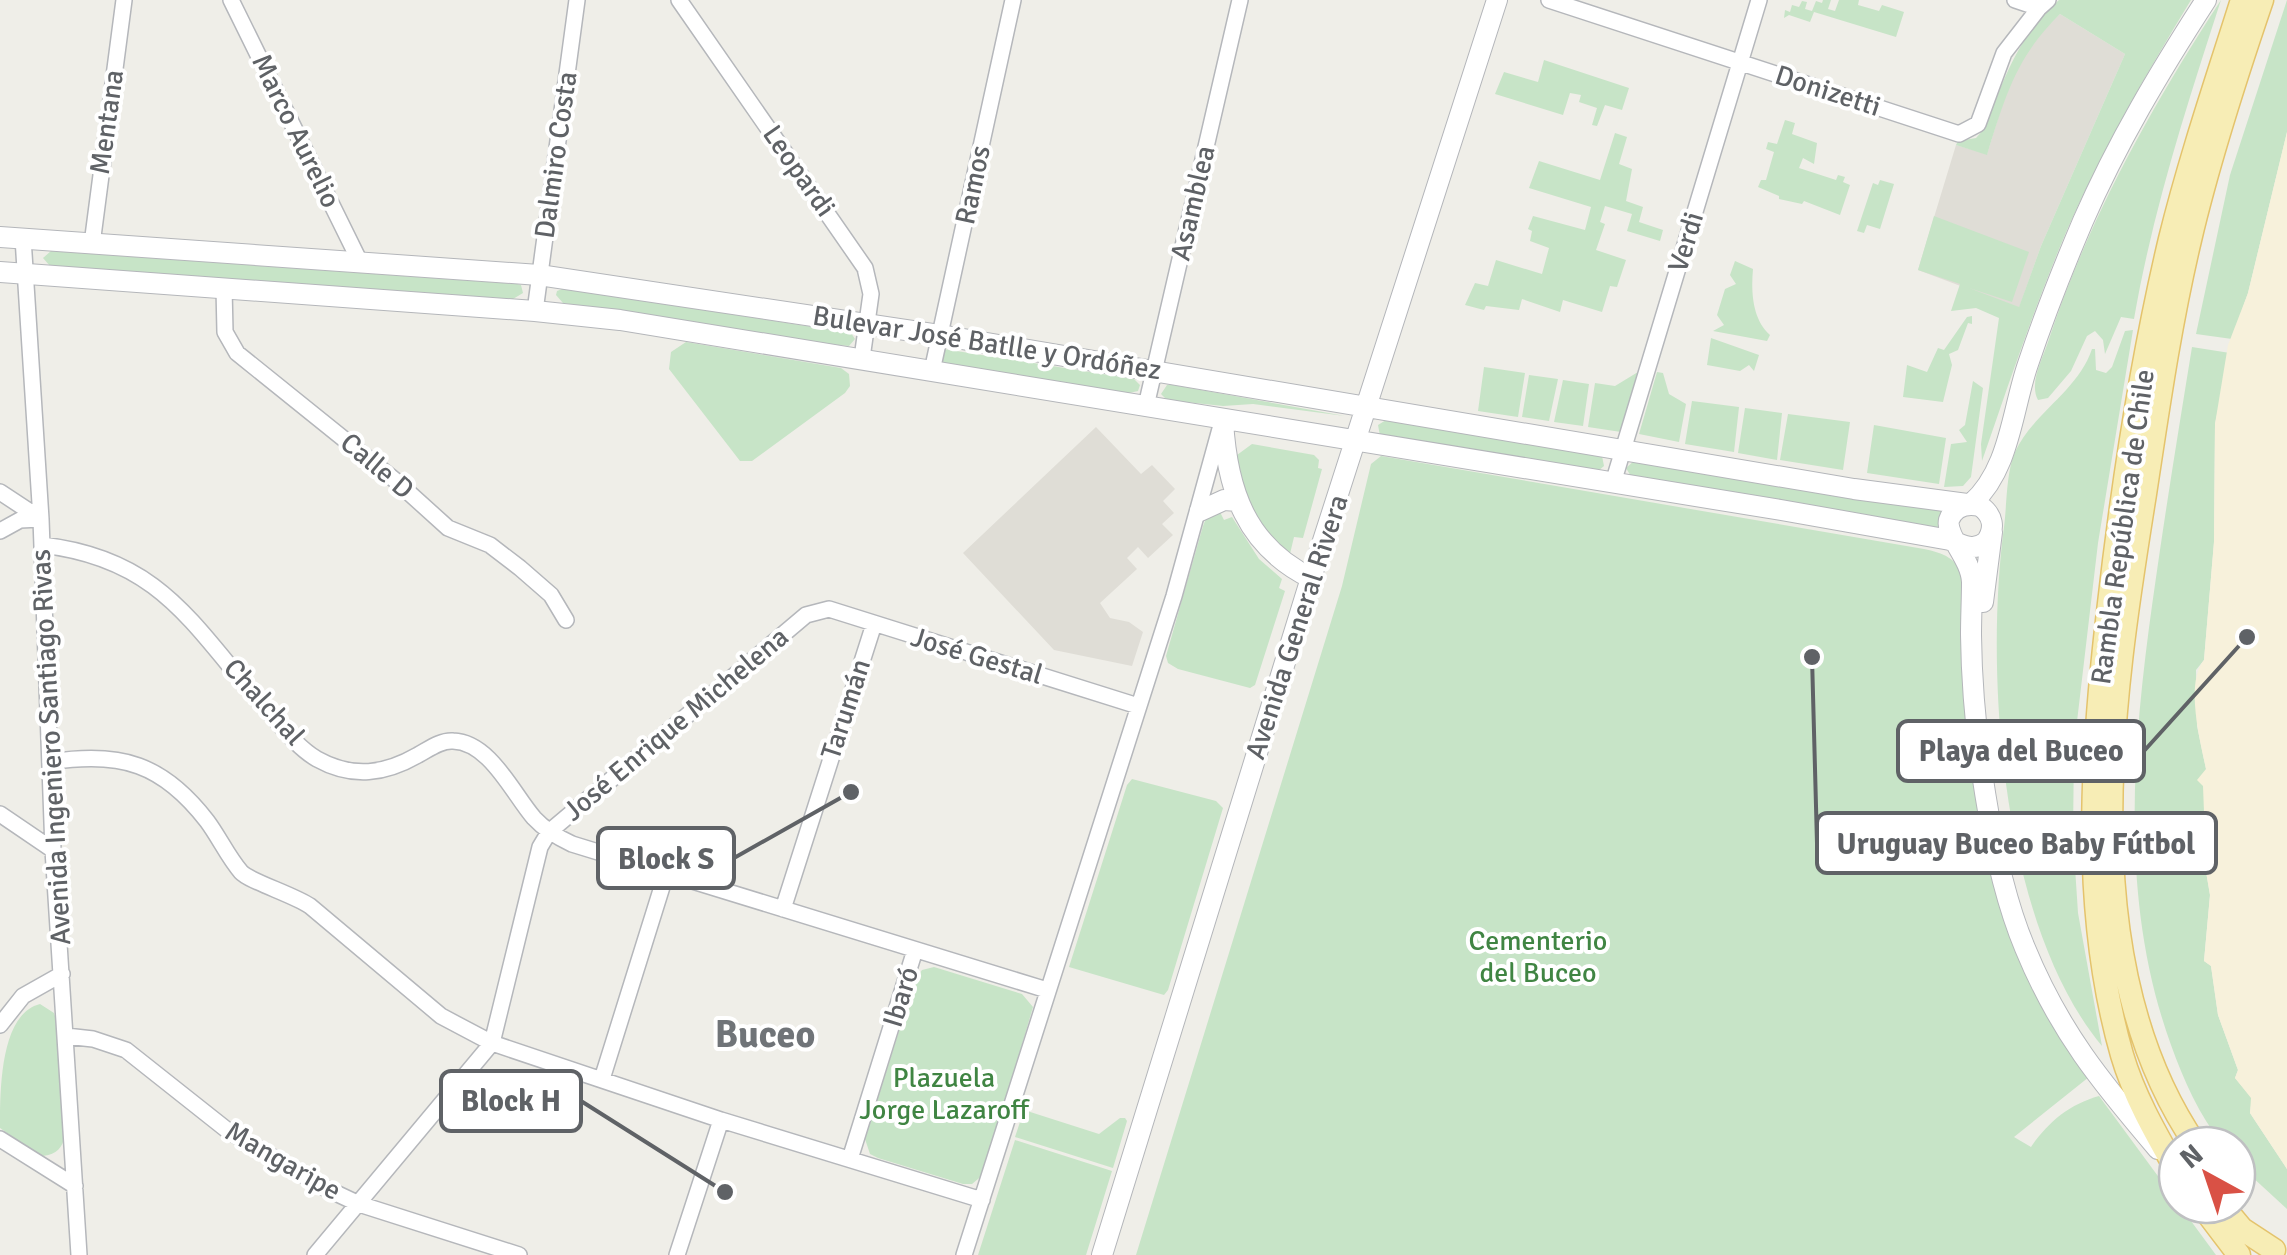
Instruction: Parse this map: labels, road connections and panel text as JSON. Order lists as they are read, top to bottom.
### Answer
{
  "streets": {
    "main road": ["Bulevar José Batlle y Ordóñez", "Rambla República de Chile", "Avenida General Rivera"],
    "street": [
      "Donizetti",
      "Mentana",
      "Marco Aurelio",
      "Dalmiro Costa",
      "Leopardi",
      "Ramos",
      "Asamblea",
      "Verdi",
      "Calle D",
      "José Gestal",
      "Chalchal",
      "Tarumán",
      "José Enrique Michelena",
      "Avenida Ingeniero Santiago Rivas",
      "Ibaró",
      "Mangaripe"
    ]
  },
  "crossings": [
    ["Donizetti", "Verdi"],
    ["Mentana", "Bulevar José Batlle y Ordóñez"],
    ["Marco Aurelio", "Bulevar José Batlle y Ordóñez"],
    ["Dalmiro Costa", "Bulevar José Batlle y Ordóñez"],
    ["Leopardi", "Bulevar José Batlle y Ordóñez"],
    ["Ramos", "Bulevar José Batlle y Ordóñez"],
    ["Asamblea", "Bulevar José Batlle y Ordóñez"],
    ["Verdi", "Bulevar José Batlle y Ordóñez"],
    ["Bulevar José Batlle y Ordóñez", "Calle D"],
    ["Bulevar José Batlle y Ordóñez", "Avenida General Rivera"],
    ["Bulevar José Batlle y Ordóñez", "Avenida Ingeniero Santiago Rivas"],
    ["José Gestal", "Tarumán"],
    ["José Gestal", "José Enrique Michelena"],
    ["Chalchal", "Tarumán"],
    ["Chalchal", "José Enrique Michelena"],
    ["Chalchal", "Avenida Ingeniero Santiago Rivas"],
    ["Chalchal", "Ibaró"],
    ["José Enrique Michelena", "Mangaripe"],
    ["Avenida Ingeniero Santiago Rivas", "Mangaripe"]
  ],
  "districts": ["Buceo"],
  "parks": ["Cementerio del Buceo", "Plazuela Jorge Lazaroff"],
  "places": [
    "Playa del Buceo",
    "Uruguay Buceo Baby Fútbol",
    "Block S",
    "Block H"
  ],
  "north": "top left"
}
